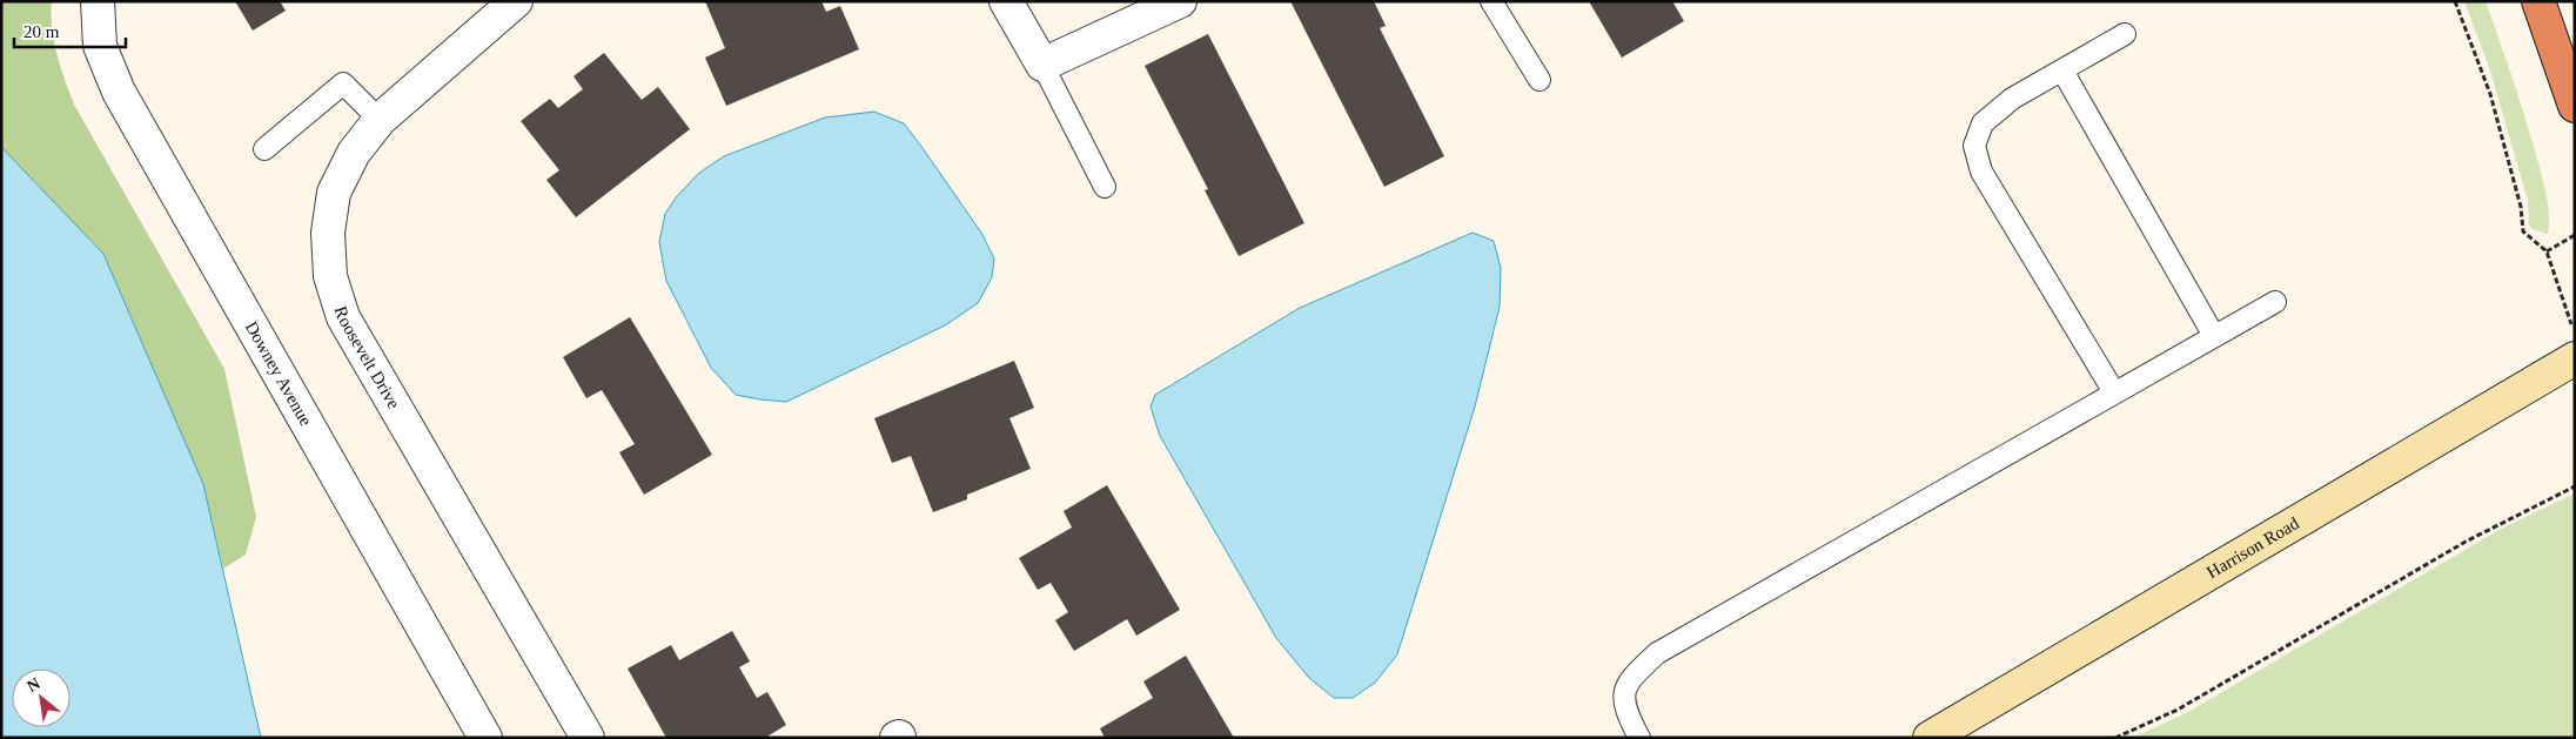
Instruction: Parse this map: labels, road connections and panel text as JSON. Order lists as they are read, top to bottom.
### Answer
{
  "streets": {
    "street": ["Roosevelt Drive", "Downey Avenue", "Harrison Road"]
  },
  "scale_bar": "20 m",
  "north": "top left"
}
